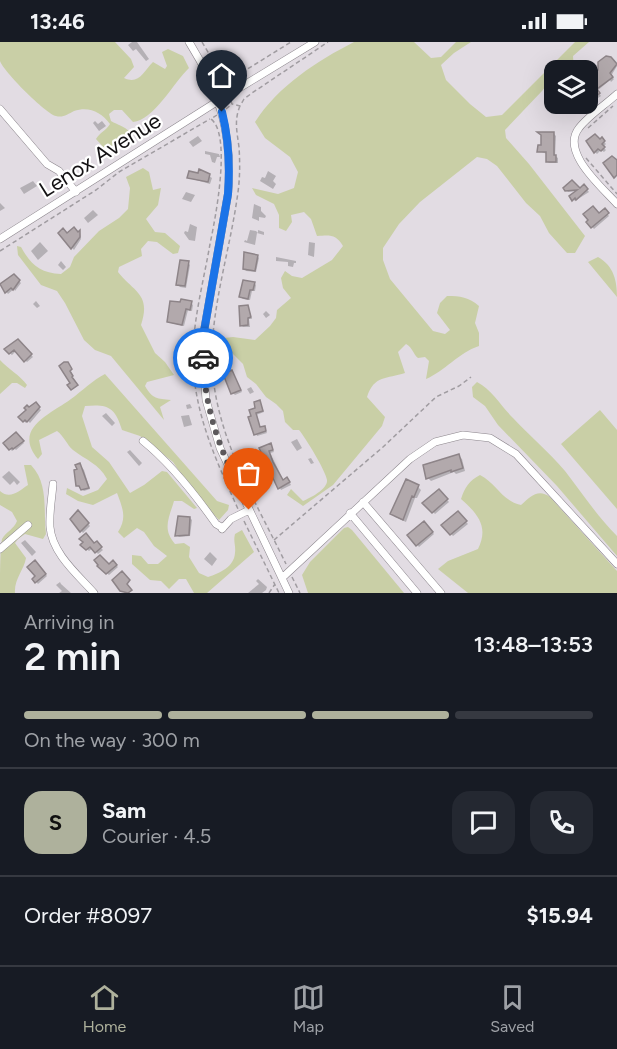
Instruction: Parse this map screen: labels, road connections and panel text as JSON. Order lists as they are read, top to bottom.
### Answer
{
  "streets": {
    "street": ["Lenox Avenue"]
  },
  "page": {
    "status": "13:46",
    "heading": ["2 min", "Arriving in", "13:48–13:53"],
    "panel": [
      "Sam",
      "Courier · 4.5",
      "Order #8097",
      "$15.94"
    ],
    "bar": "On the way · 300 m",
    "round": "S",
    "tabs": ["Home", "Map", "Saved"]
  }
}
